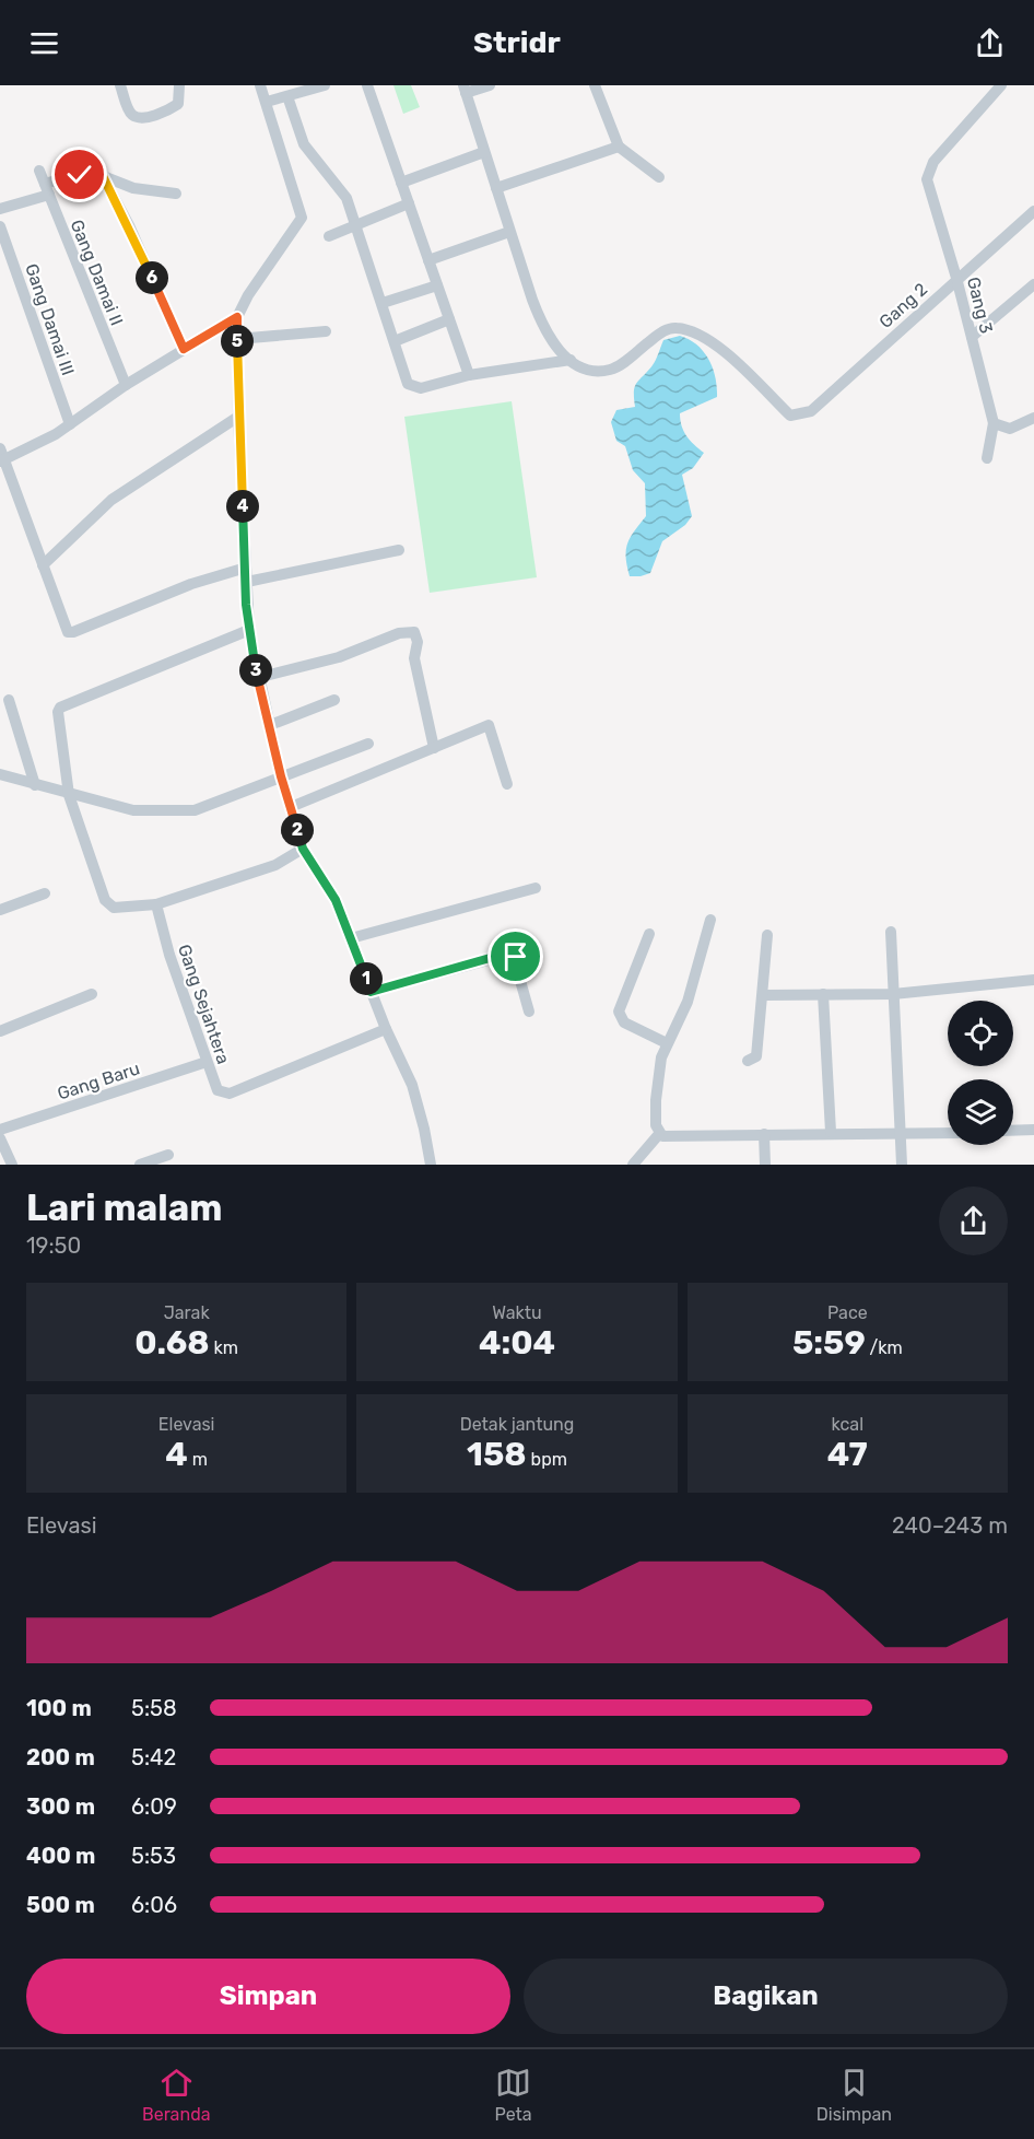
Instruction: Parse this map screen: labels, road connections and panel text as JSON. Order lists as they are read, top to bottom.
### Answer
{
  "streets": {
    "street": [
      "Gang Damai II",
      "Gang 2",
      "Gang 3",
      "Gang Damai III",
      "Gang Sejahtera",
      "Gang Baru"
    ]
  },
  "crossings": [
    ["Gang 2", "Gang 3"],
    ["Gang Sejahtera", "Gang Baru"]
  ],
  "page": {
    "header": "Stridr",
    "pins": [
      "6",
      "5",
      "4",
      "3",
      "2",
      "1"
    ],
    "heading": ["Lari malam", "19:50"],
    "stats": [
      ["Jarak", "0.68 km"],
      ["Waktu", "4:04"],
      ["Pace", "5:59 /km"],
      ["Elevasi", "4 m"],
      ["Detak jantung", "158 bpm"],
      ["kcal", "47"]
    ],
    "chart": ["Elevasi", "240–243 m"],
    "list": [
      {
        "name": "100 m",
        "note": "5:58"
      },
      {
        "name": "200 m",
        "note": "5:42"
      },
      {
        "name": "300 m",
        "note": "6:09"
      },
      {
        "name": "400 m",
        "note": "5:53"
      },
      {
        "name": "500 m",
        "note": "6:06"
      }
    ],
    "buttons": ["Simpan", "Bagikan"],
    "tabs": ["Beranda", "Peta", "Disimpan"]
  }
}
